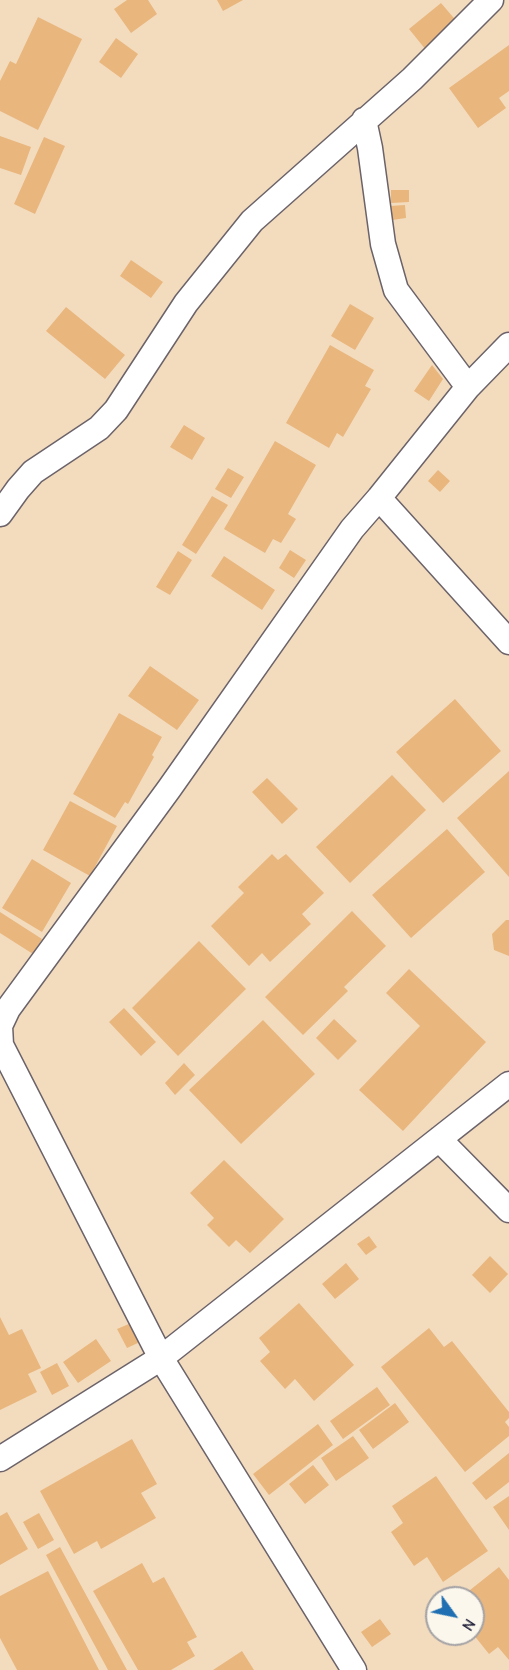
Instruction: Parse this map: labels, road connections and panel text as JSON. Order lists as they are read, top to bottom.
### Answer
{
  "north": "bottom right"
}
